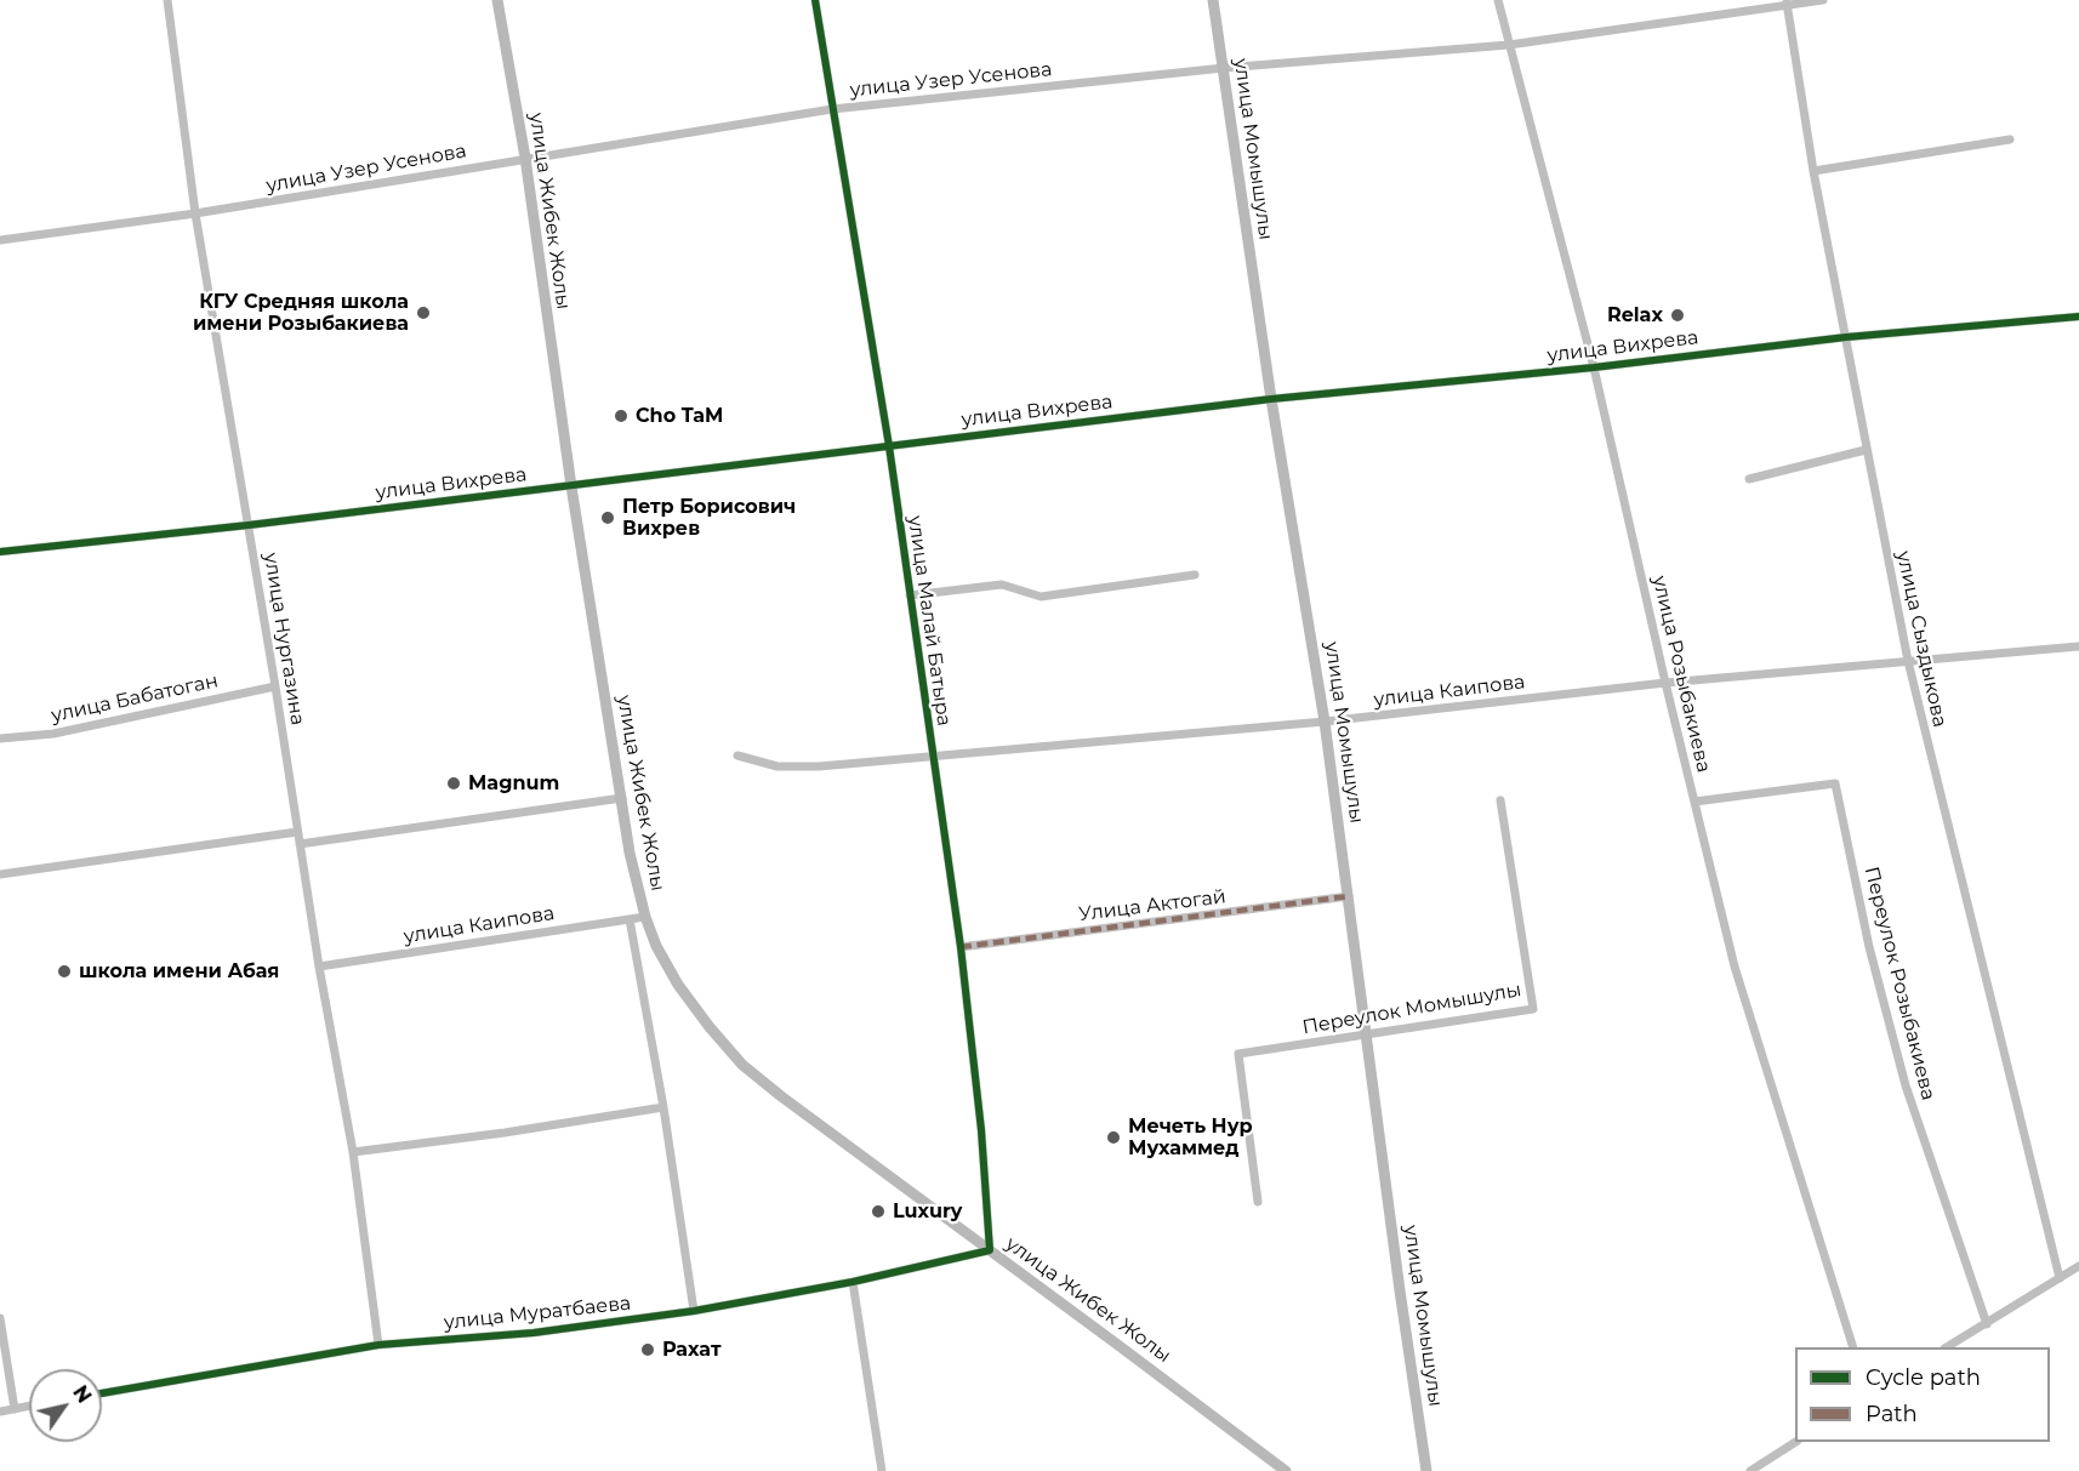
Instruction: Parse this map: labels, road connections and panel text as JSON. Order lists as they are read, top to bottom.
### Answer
{
  "streets": {
    "main road": ["улица Момышулы", "улица Жибек Жолы"],
    "street": [
      "улица Узер Усенова",
      "улица Вихрева",
      "улица Малай Батыра",
      "улица Нургазина",
      "улица Сыздыкова",
      "улица Розыбакиева",
      "улица Каипова",
      "улица Бабатоган",
      "Улица Актогай",
      "Переулок Розыбакиева",
      "Переулок Момышулы",
      "улица Муратбаева"
    ]
  },
  "crossings": [
    ["улица Узер Усенова", "улица Момышулы"],
    ["улица Узер Усенова", "улица Жибек Жолы"],
    ["улица Узер Усенова", "улица Малай Батыра"],
    ["улица Узер Усенова", "улица Нургазина"],
    ["улица Узер Усенова", "улица Сыздыкова"],
    ["улица Узер Усенова", "улица Розыбакиева"],
    ["улица Момышулы", "улица Вихрева"],
    ["улица Момышулы", "улица Каипова"],
    ["улица Момышулы", "Улица Актогай"],
    ["улица Момышулы", "Переулок Момышулы"],
    ["улица Жибек Жолы", "улица Вихрева"],
    ["улица Жибек Жолы", "улица Малай Батыра"],
    ["улица Жибек Жолы", "улица Каипова"],
    ["улица Жибек Жолы", "улица Муратбаева"],
    ["улица Вихрева", "улица Малай Батыра"],
    ["улица Вихрева", "улица Нургазина"],
    ["улица Вихрева", "улица Сыздыкова"],
    ["улица Вихрева", "улица Розыбакиева"],
    ["улица Малай Батыра", "улица Каипова"],
    ["улица Малай Батыра", "Улица Актогай"],
    ["улица Малай Батыра", "улица Муратбаева"],
    ["улица Нургазина", "улица Каипова"],
    ["улица Нургазина", "улица Бабатоган"],
    ["улица Нургазина", "улица Муратбаева"],
    ["улица Сыздыкова", "улица Каипова"],
    ["улица Розыбакиева", "улица Каипова"],
    ["улица Розыбакиева", "Переулок Розыбакиева"]
  ],
  "places": [
    "КГУ Средняя школа имени Розыбакиева",
    "Relax",
    "Cho TaM",
    "Петр Борисович Вихрев",
    "Magnum",
    "школа имени Абая",
    "Мечеть Нур Мухаммед",
    "Luxury",
    "Рахат"
  ],
  "legend": ["Cycle path", "Path"],
  "north": "top right"
}
